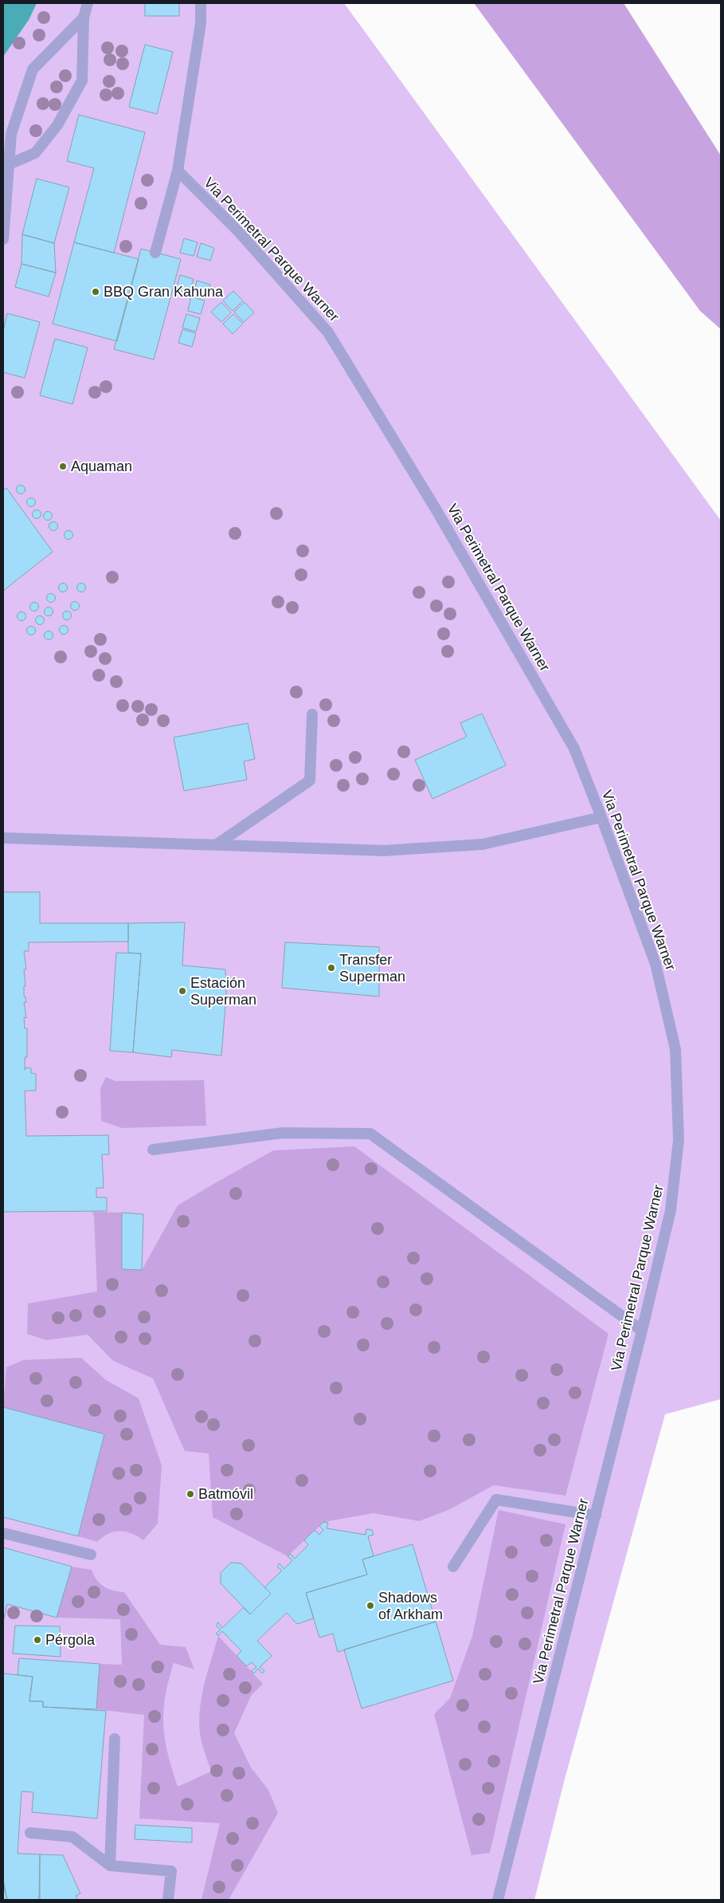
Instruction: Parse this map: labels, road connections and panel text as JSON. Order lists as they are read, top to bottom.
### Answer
{
  "streets": {
    "street": ["Via Perimetral Parque Warner"]
  },
  "places": [
    "BBQ Gran Kahuna",
    "Aquaman",
    "Transfer Superman",
    "Estación Superman",
    "Batmóvil",
    "Shadows of Arkham",
    "Pérgola"
  ]
}
